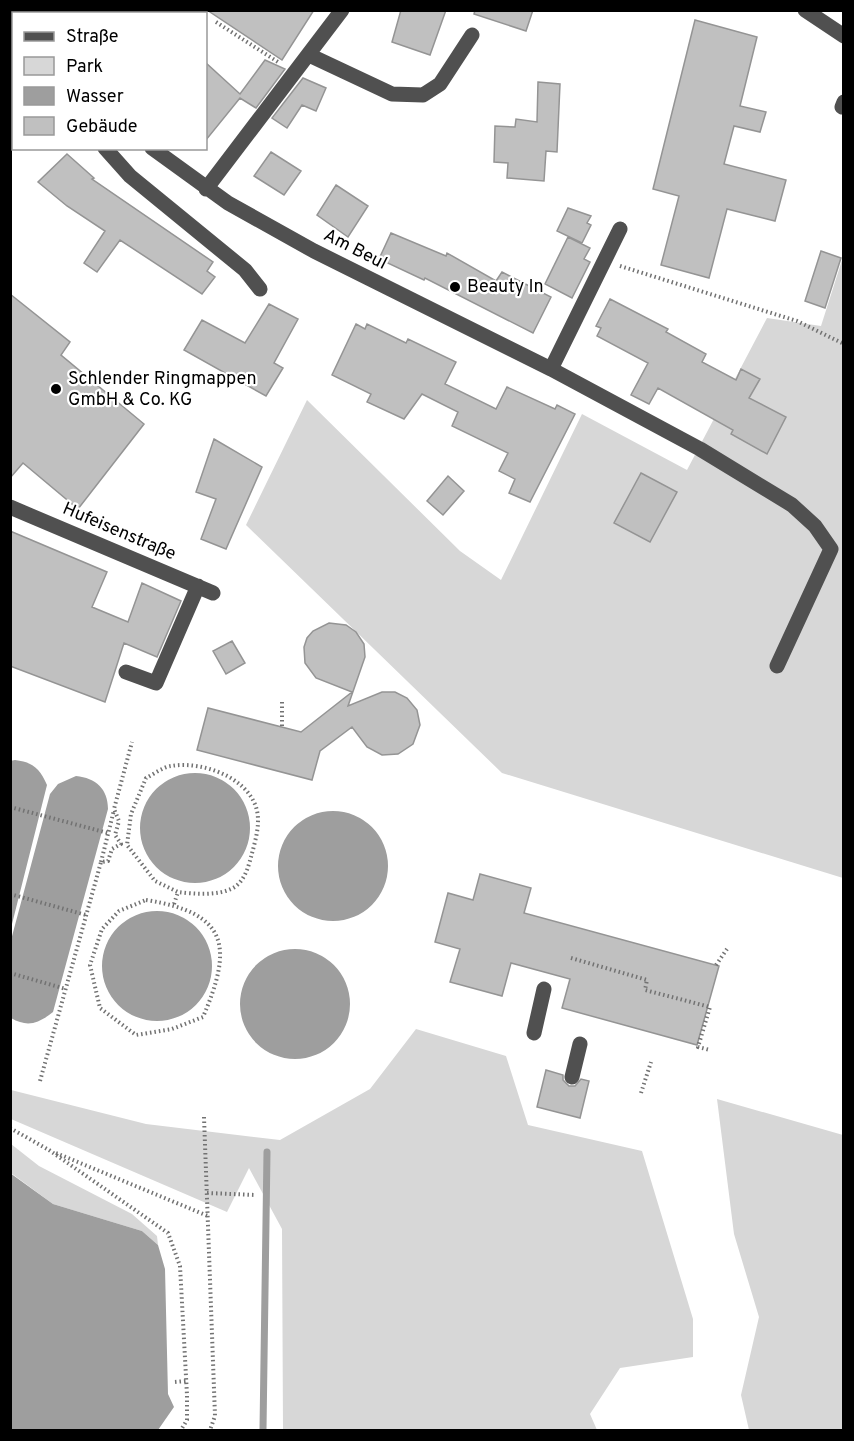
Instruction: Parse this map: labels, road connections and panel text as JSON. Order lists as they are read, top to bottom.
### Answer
{
  "streets": {
    "street": ["Am Beul", "Hufeisenstraße"]
  },
  "places": ["Beauty In", "Schlender Ringmappen GmbH & Co. KG"],
  "legend": [
    "Straße",
    "Park",
    "Wasser",
    "Gebäude"
  ]
}
